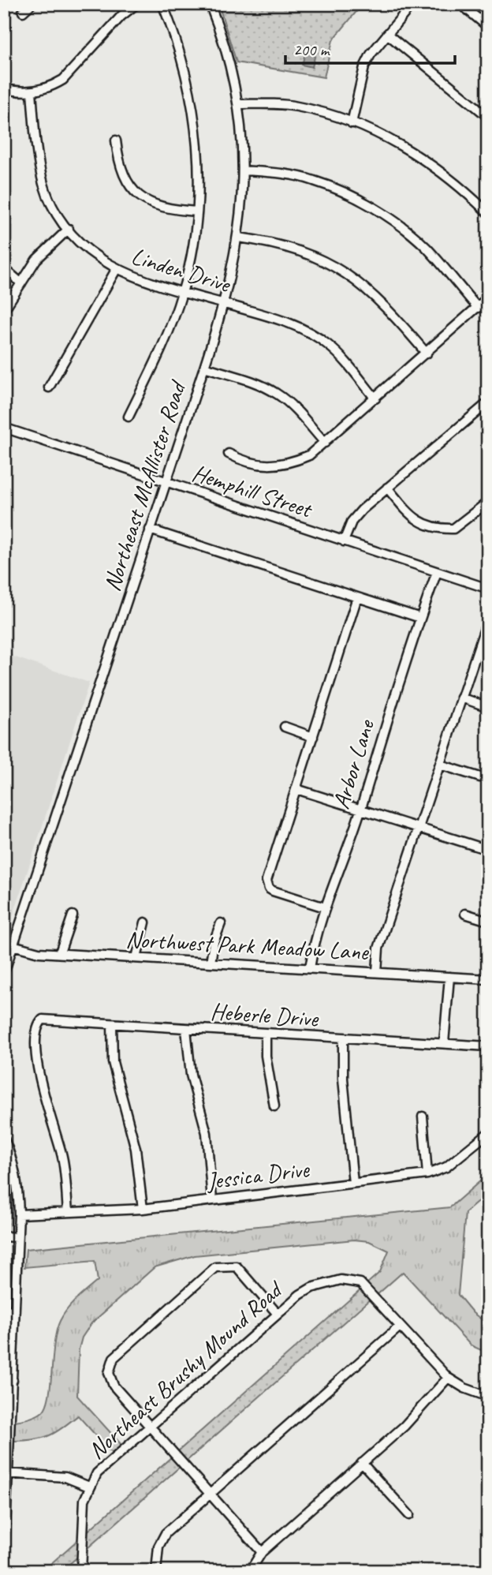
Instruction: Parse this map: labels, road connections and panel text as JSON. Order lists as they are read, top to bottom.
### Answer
{
  "streets": {
    "street": [
      "Linden Drive",
      "Northeast McAllister Road",
      "Hemphill Street",
      "Arbor Lane",
      "Northwest Park Meadow Lane",
      "Heberle Drive",
      "Jessica Drive",
      "Northeast Brushy Mound Road"
    ]
  },
  "crossings": [
    ["Linden Drive", "Northeast McAllister Road"],
    ["Northeast McAllister Road", "Hemphill Street"],
    ["Northeast McAllister Road", "Northwest Park Meadow Lane"],
    ["Hemphill Street", "Arbor Lane"],
    ["Arbor Lane", "Northwest Park Meadow Lane"],
    ["Heberle Drive", "Jessica Drive"]
  ],
  "scale_bar": "200 m"
}
